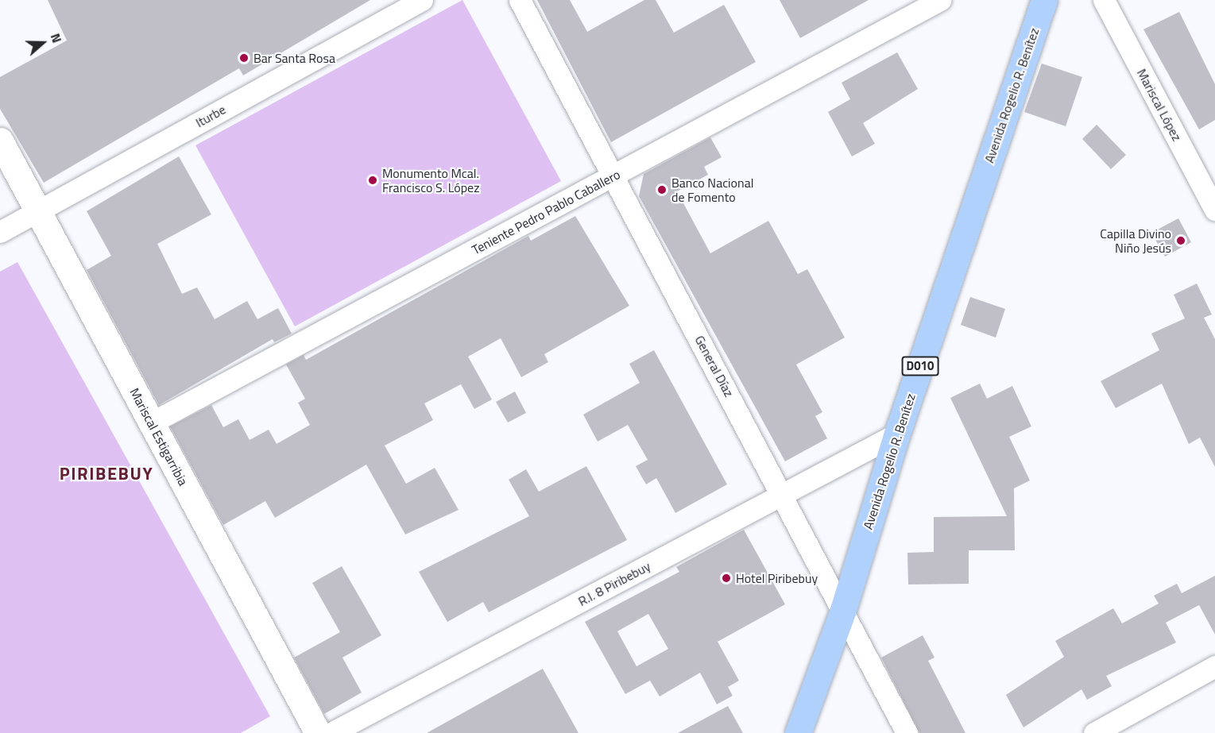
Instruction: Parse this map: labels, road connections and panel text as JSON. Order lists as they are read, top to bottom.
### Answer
{
  "streets": {
    "main road": ["Avenida Rogelio R. Benítez", "D010"],
    "street": [
      "Mariscal López",
      "Iturbe",
      "Teniente Pedro Pablo Caballero",
      "General Díaz",
      "Mariscal Estigarribia",
      "R.I. 8 Piribebuy"
    ]
  },
  "crossings": [
    ["Avenida Rogelio R. Benítez", "General Díaz"],
    ["Avenida Rogelio R. Benítez", "R.I. 8 Piribebuy"],
    ["Iturbe", "Mariscal Estigarribia"],
    ["Teniente Pedro Pablo Caballero", "General Díaz"],
    ["Teniente Pedro Pablo Caballero", "Mariscal Estigarribia"],
    ["General Díaz", "R.I. 8 Piribebuy"]
  ],
  "districts": ["PIRIBEBUY"],
  "places": [
    "Bar Santa Rosa",
    "Monumento Mcal. Francisco S. López",
    "Banco Nacional de Fomento",
    "Capilla Divino Niño Jesús",
    "Hotel Piribebuy"
  ],
  "north": "right"
}
